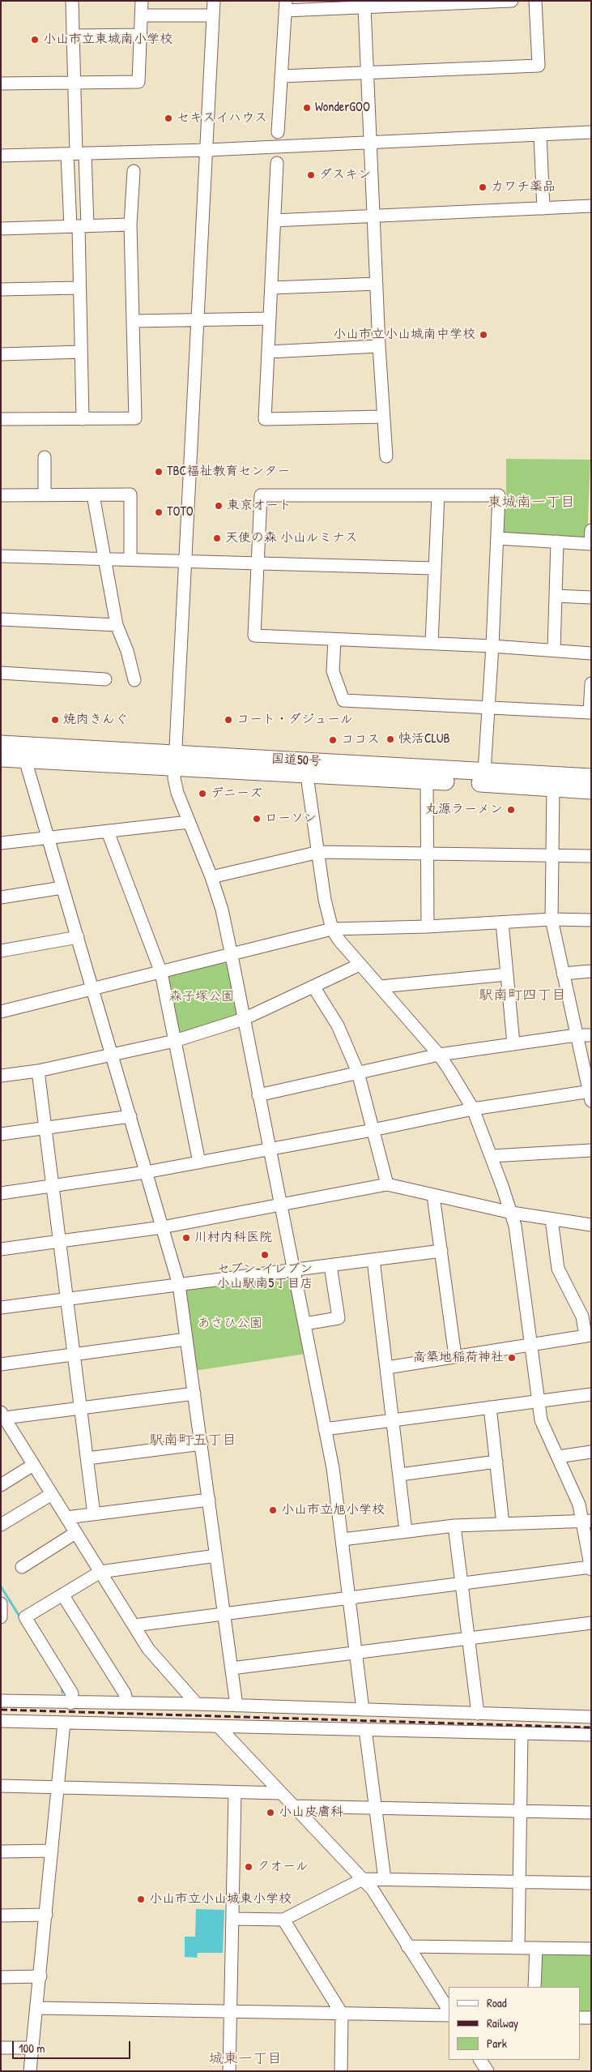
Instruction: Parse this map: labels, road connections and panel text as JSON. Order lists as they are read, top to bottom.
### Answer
{
  "streets": {
    "highway": ["国道50号"]
  },
  "districts": [
    "東城南一丁目",
    "駅南町四丁目",
    "駅南町五丁目",
    "城東一丁目"
  ],
  "parks": ["森子塚公園", "あさひ公園"],
  "places": [
    "小山市立東城南小学校",
    "WonderGOO",
    "セキスイハウス",
    "ダスキン",
    "カワチ薬品",
    "小山市立小山城南中学校",
    "TBC福祉教育センター",
    "東京オート",
    "TOTO",
    "天使の森 小山ルミナス",
    "焼肉きんぐ",
    "コート・ダジュール",
    "快活CLUB",
    "ココス",
    "デニーズ",
    "丸源ラーメン",
    "ローソン",
    "川村内科医院",
    "セブン-イレブン 小山駅南5丁目店",
    "高築地稲荷神社",
    "小山市立旭小学校",
    "小山皮膚科",
    "クオール",
    "小山市立小山城東小学校"
  ],
  "legend": ["Road", "Railway", "Park"],
  "scale_bar": "100 m"
}
